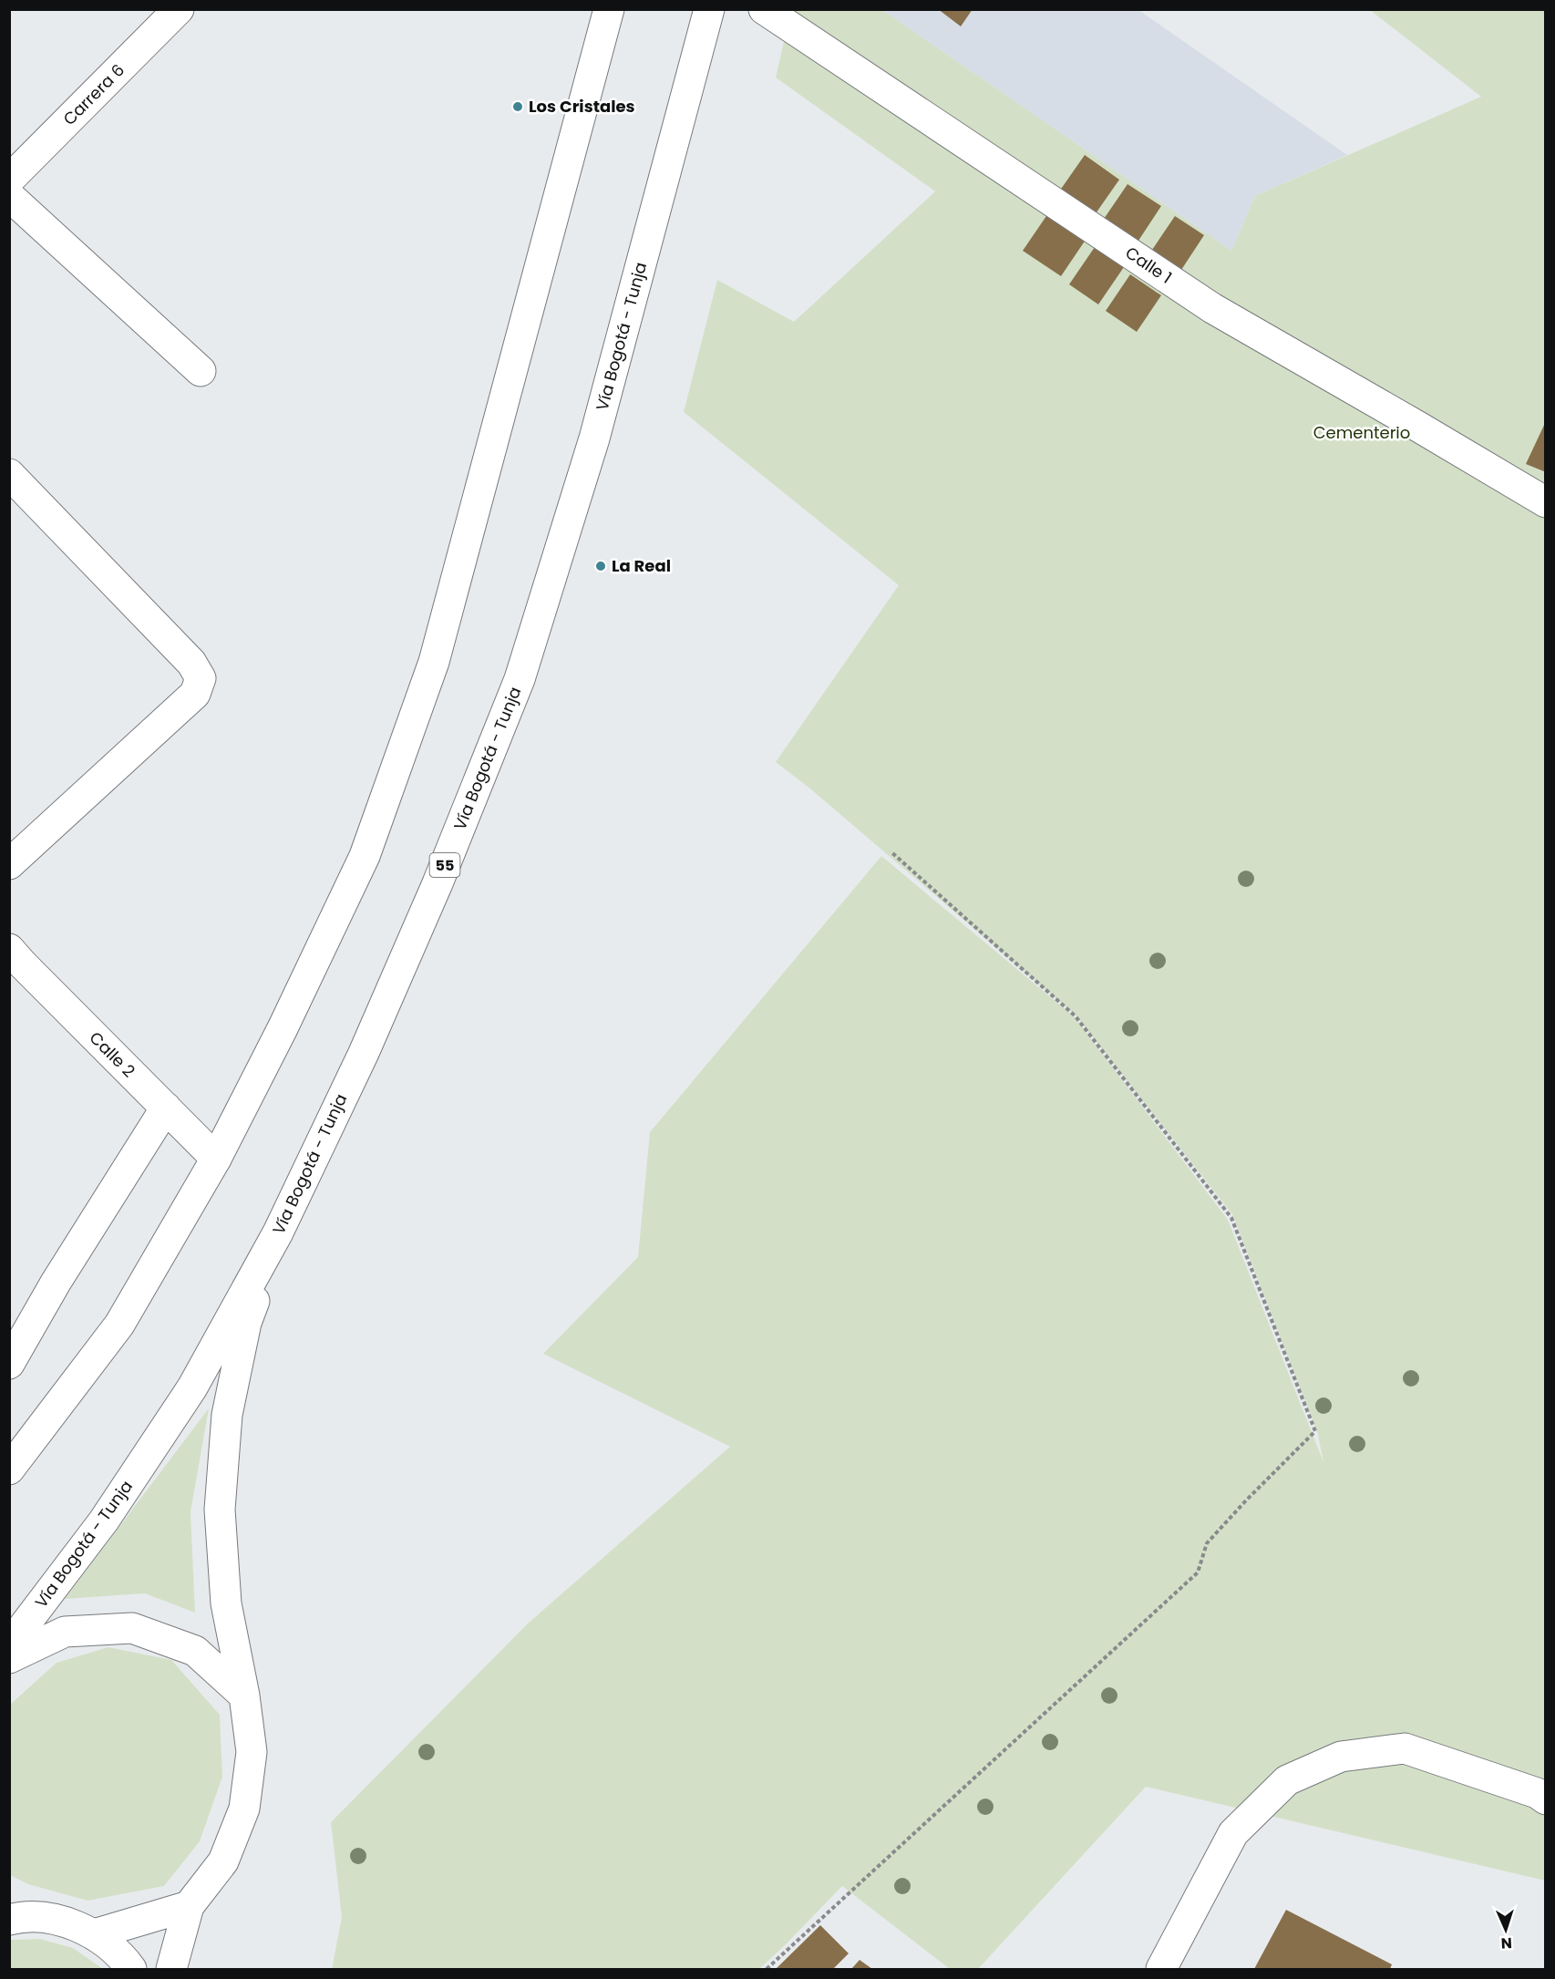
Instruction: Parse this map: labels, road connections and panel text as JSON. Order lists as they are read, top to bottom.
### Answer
{
  "streets": {
    "main road": [
      "Carrera 6",
      "Calle 1",
      "Vía Bogotá - Tunja",
      "55",
      "Calle 2"
    ]
  },
  "parks": ["Cementerio"],
  "places": ["Los Cristales", "La Real"],
  "north": "bottom"
}
